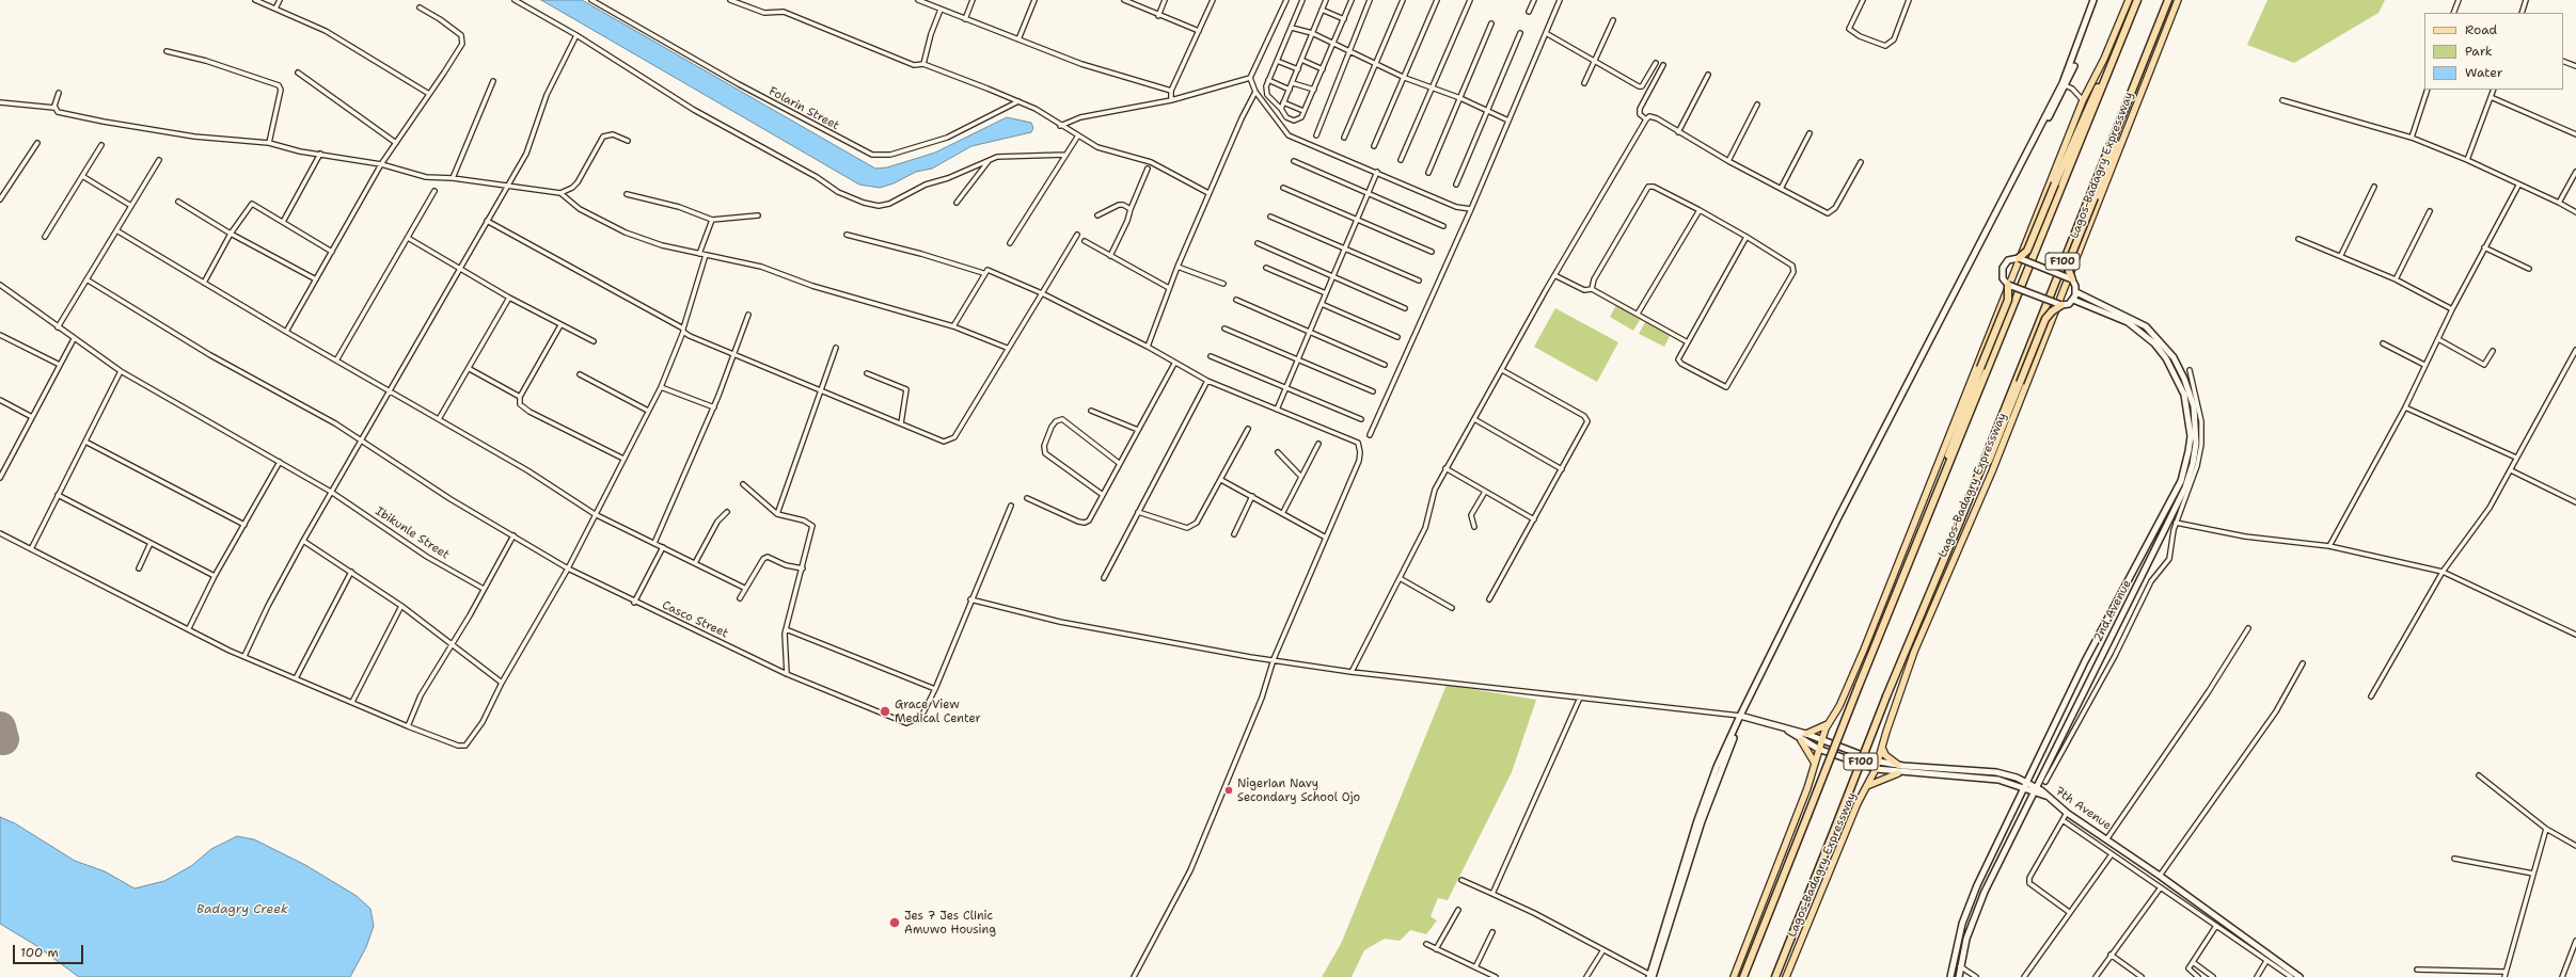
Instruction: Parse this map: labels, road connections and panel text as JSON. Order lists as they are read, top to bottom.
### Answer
{
  "streets": {
    "highway": ["Lagos-Badagry Expressway", "F100"],
    "main road": ["2nd Avenue", "7th Avenue"],
    "street": ["Folarin Street", "Ibikunle Street", "Casco Street"]
  },
  "crossings": [
    ["Lagos-Badagry Expressway", "7th Avenue"],
    ["2nd Avenue", "7th Avenue"]
  ],
  "water": ["Badagry Creek"],
  "places": ["Grace View Medical Center", "Nigerian Navy Secondary School Ojo", "Jes 7 Jes Clinic Amuwo Housing"],
  "legend": ["Road", "Park", "Water"],
  "scale_bar": "100 m"
}
